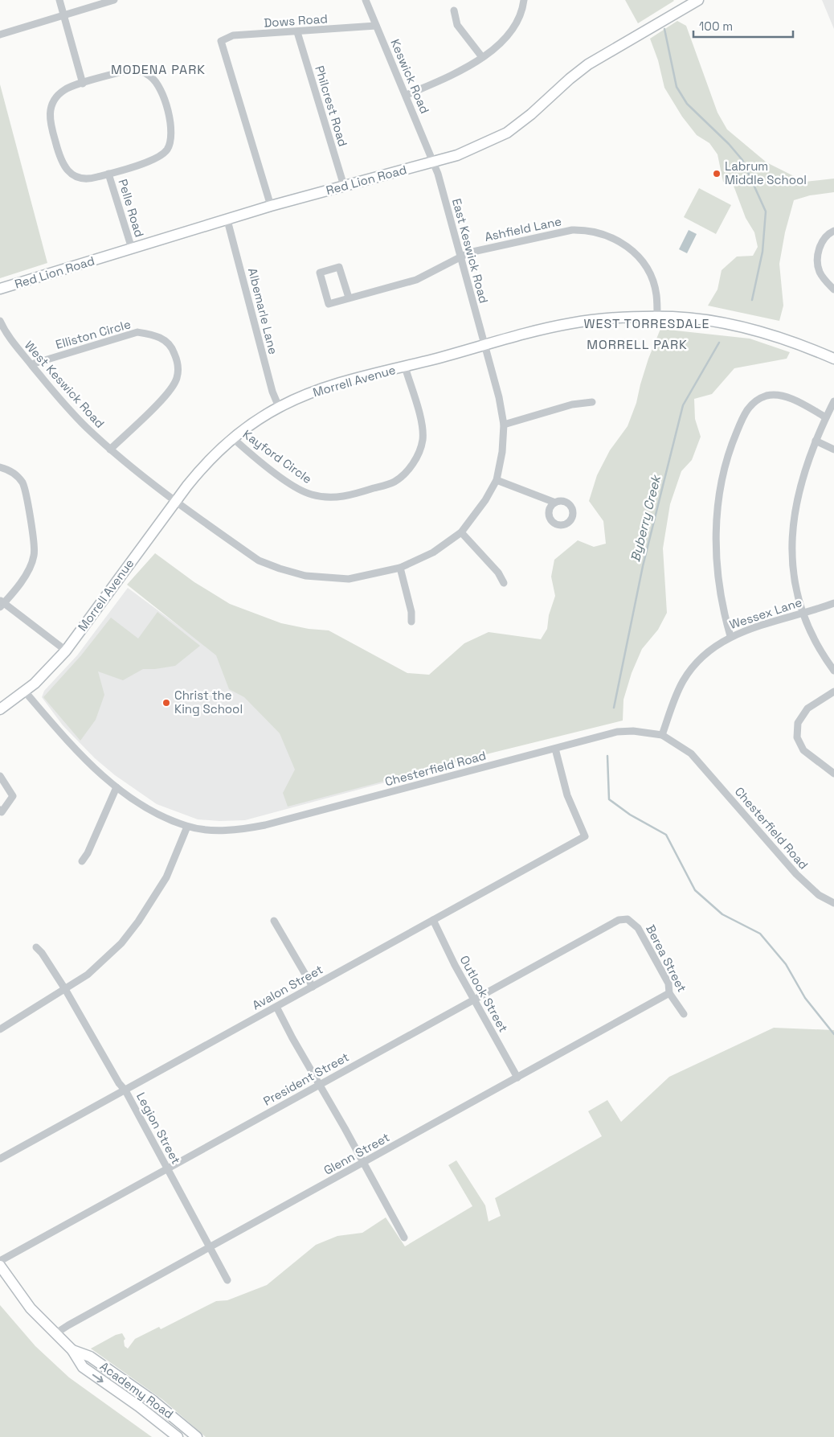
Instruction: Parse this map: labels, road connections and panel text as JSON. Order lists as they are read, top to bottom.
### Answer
{
  "streets": {
    "street": [
      "Dows Road",
      "Keswick Road",
      "Philcrest Road",
      "Red Lion Road",
      "Pelle Road",
      "Ashfield Lane",
      "East Keswick Road",
      "Albemarle Lane",
      "Elliston Circle",
      "Morrell Avenue",
      "West Keswick Road",
      "Kayford Circle",
      "Wessex Lane",
      "Chesterfield Road",
      "Berea Street",
      "Avalon Street",
      "Outlook Street",
      "President Street",
      "Legion Street",
      "Glenn Street",
      "Academy Road"
    ]
  },
  "crossings": [
    ["Dows Road", "Keswick Road"],
    ["Dows Road", "Philcrest Road"],
    ["Dows Road", "Red Lion Road"],
    ["Keswick Road", "Red Lion Road"],
    ["Keswick Road", "East Keswick Road"],
    ["Philcrest Road", "Red Lion Road"],
    ["Red Lion Road", "Pelle Road"],
    ["Red Lion Road", "East Keswick Road"],
    ["Red Lion Road", "Albemarle Lane"],
    ["Ashfield Lane", "East Keswick Road"],
    ["Ashfield Lane", "Morrell Avenue"],
    ["East Keswick Road", "Morrell Avenue"],
    ["East Keswick Road", "West Keswick Road"],
    ["Albemarle Lane", "Morrell Avenue"],
    ["Elliston Circle", "West Keswick Road"],
    ["Morrell Avenue", "West Keswick Road"],
    ["Morrell Avenue", "Kayford Circle"],
    ["Morrell Avenue", "Chesterfield Road"],
    ["Wessex Lane", "Chesterfield Road"],
    ["Chesterfield Road", "Avalon Street"],
    ["Berea Street", "President Street"],
    ["Berea Street", "Glenn Street"],
    ["Avalon Street", "Outlook Street"],
    ["Avalon Street", "Legion Street"],
    ["Outlook Street", "President Street"],
    ["Outlook Street", "Glenn Street"],
    ["President Street", "Legion Street"],
    ["Legion Street", "Glenn Street"],
    ["Glenn Street", "Academy Road"]
  ],
  "districts": ["MODENA PARK", "WEST TORRESDALE", "MORRELL PARK"],
  "water": ["Byberry Creek"],
  "places": ["Labrum Middle School", "Christ the King School"],
  "scale_bar": "100 m"
}
